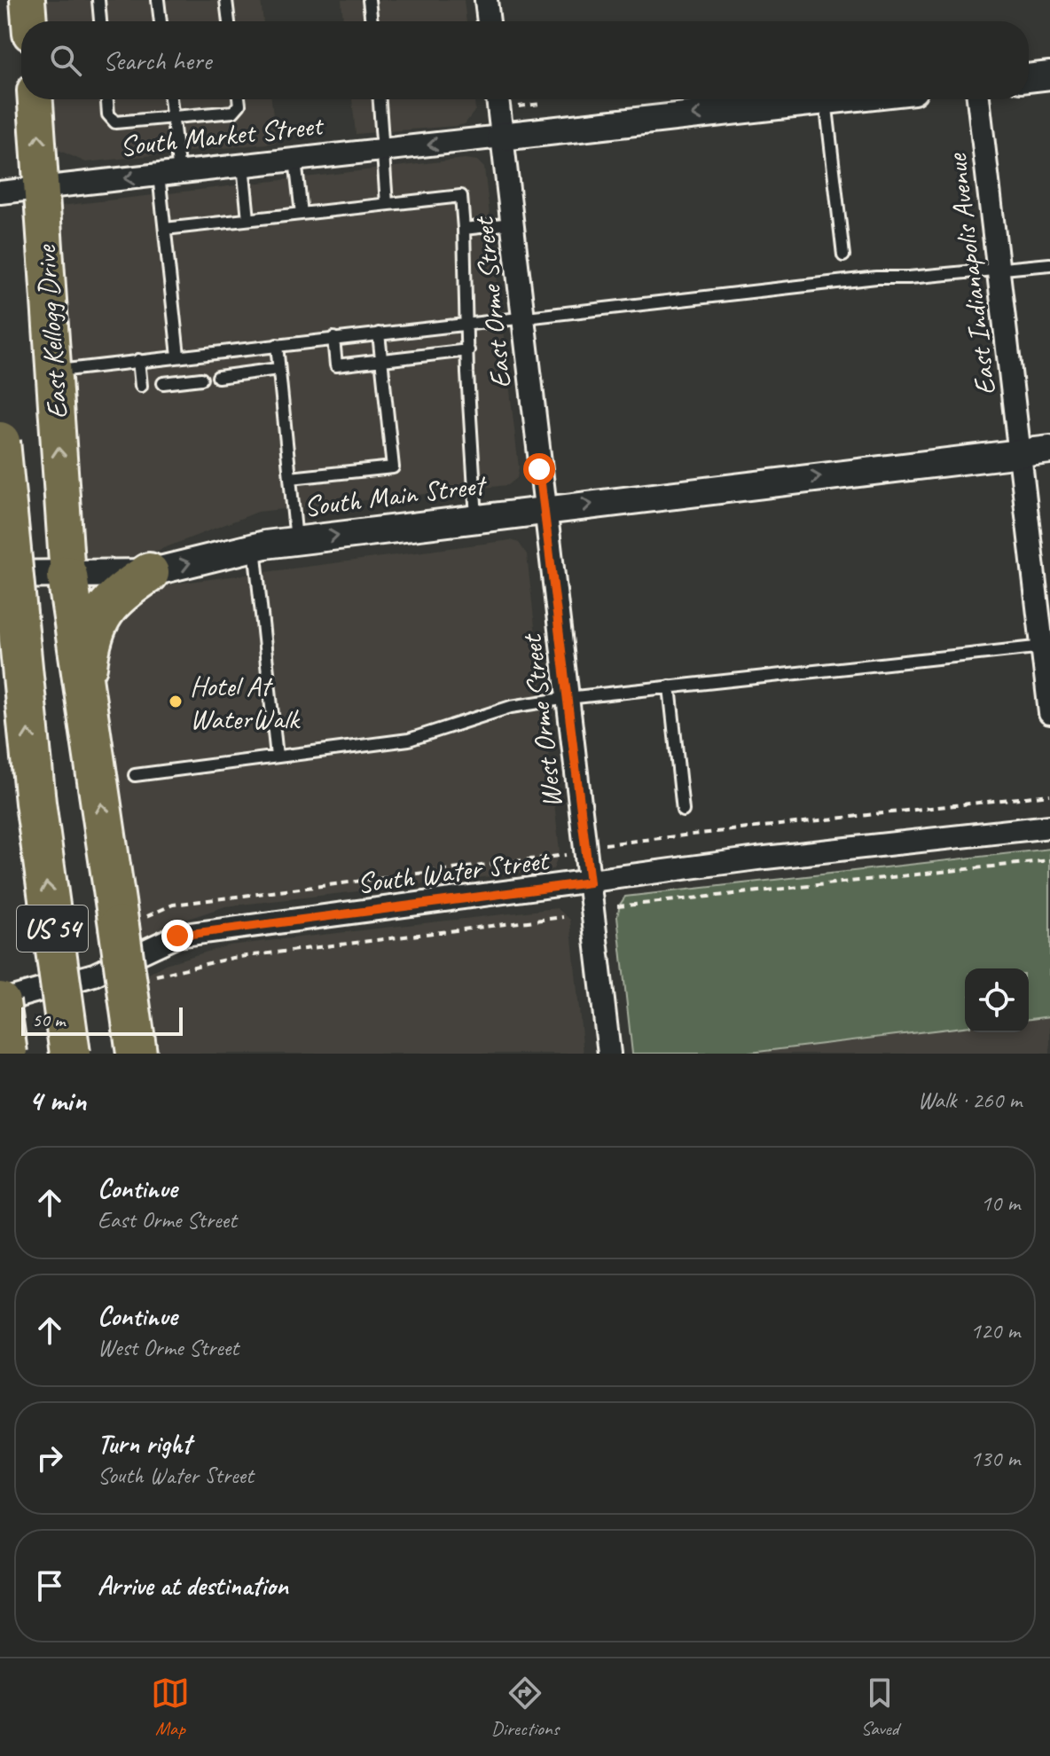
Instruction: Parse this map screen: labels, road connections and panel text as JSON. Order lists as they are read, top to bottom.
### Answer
{
  "streets": {
    "highway": ["US 54"],
    "main road": ["East Kellogg Drive"],
    "street": [
      "South Market Street",
      "East Indianapolis Avenue",
      "East Orme Street",
      "South Main Street",
      "West Orme Street",
      "South Water Street"
    ]
  },
  "crossings": [
    ["South Market Street", "East Orme Street"],
    ["South Market Street", "East Kellogg Drive"],
    ["East Indianapolis Avenue", "South Main Street"],
    ["East Orme Street", "South Main Street"],
    ["East Orme Street", "West Orme Street"],
    ["East Kellogg Drive", "South Main Street"],
    ["South Main Street", "West Orme Street"],
    ["West Orme Street", "South Water Street"]
  ],
  "one_way": ["South Market Street", "East Kellogg Drive", "South Main Street"],
  "places": ["Hotel At WaterWalk"],
  "scale_bar": "50 m",
  "page": {
    "search": "Search here",
    "scale": "50 m",
    "heading": ["4 min", "Walk · 260 m"],
    "list": [
      ["Continue", "East Orme Street", "10 m"],
      ["Continue", "West Orme Street", "120 m"],
      ["Turn right", "South Water Street", "130 m"],
      "Arrive at destination"
    ],
    "nav": ["Map", "Directions", "Saved"]
  }
}
